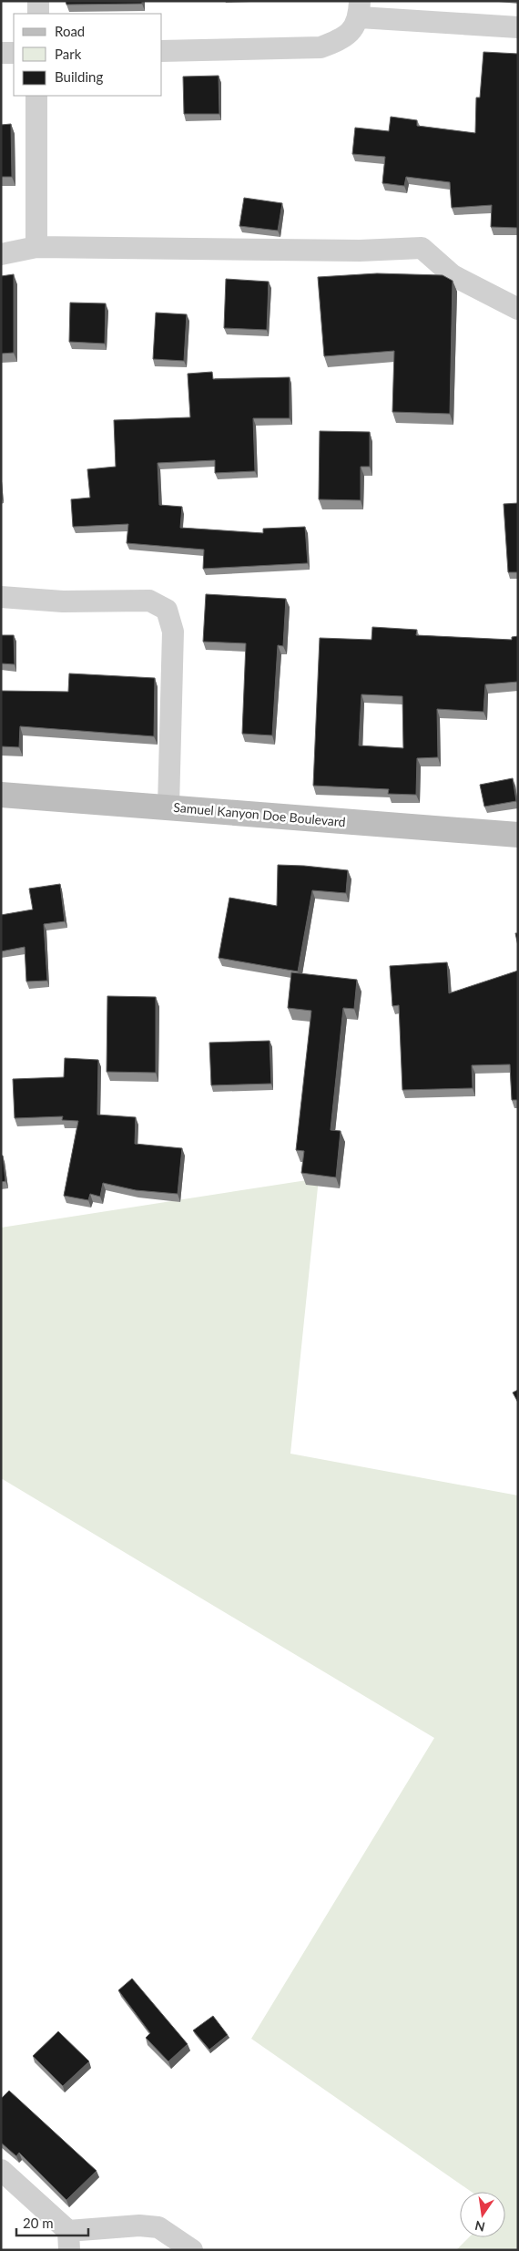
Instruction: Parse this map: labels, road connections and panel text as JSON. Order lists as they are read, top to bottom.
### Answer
{
  "streets": {
    "street": ["Samuel Kanyon Doe Boulevard"]
  },
  "legend": ["Road", "Park", "Building"],
  "scale_bar": "20 m",
  "north": "bottom"
}
